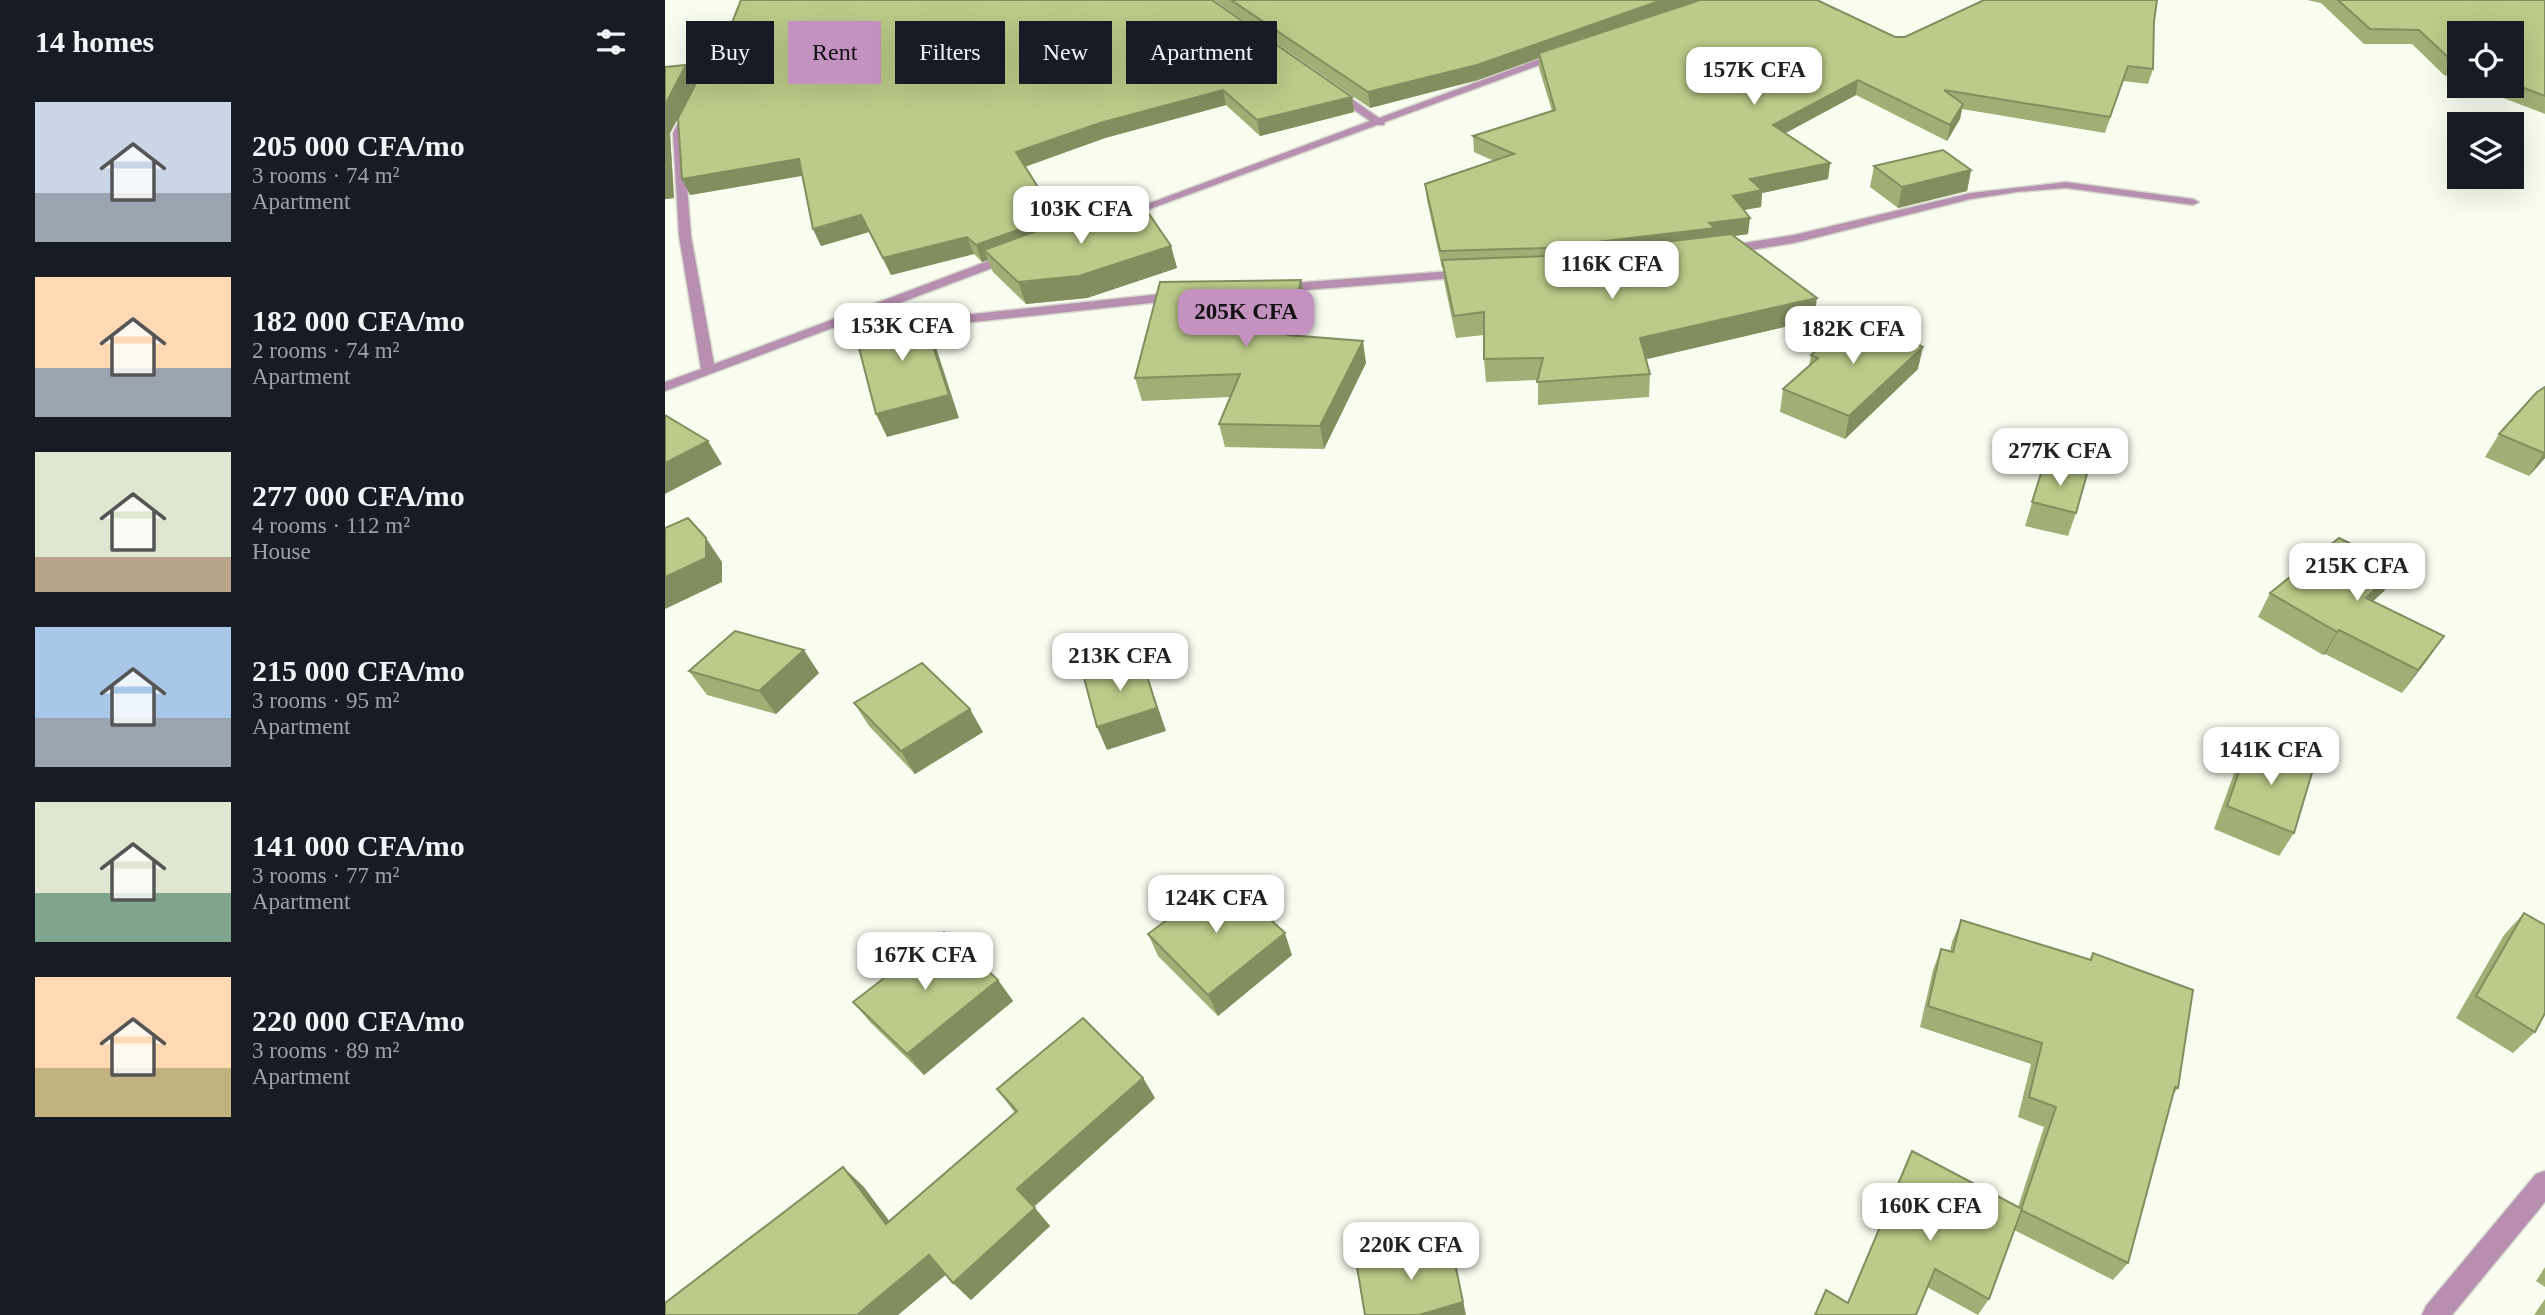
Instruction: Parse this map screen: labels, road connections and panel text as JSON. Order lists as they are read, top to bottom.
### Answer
{
  "page": {
    "heading": "14 homes",
    "chip": [
      "Buy",
      "Rent",
      "Filters",
      "New",
      "Apartment"
    ],
    "price": [
      "157K CFA",
      "103K CFA",
      "116K CFA",
      "205K CFA",
      "153K CFA",
      "182K CFA",
      "277K CFA",
      "215K CFA",
      "213K CFA",
      "141K CFA",
      "124K CFA",
      "167K CFA",
      "160K CFA",
      "220K CFA"
    ],
    "list": [
      {
        "name": "205 000 CFA/mo",
        "note": "3 rooms · 74 m² · Apartment"
      },
      {
        "name": "182 000 CFA/mo",
        "note": "2 rooms · 74 m² · Apartment"
      },
      {
        "name": "277 000 CFA/mo",
        "note": "4 rooms · 112 m² · House"
      },
      {
        "name": "215 000 CFA/mo",
        "note": "3 rooms · 95 m² · Apartment"
      },
      {
        "name": "141 000 CFA/mo",
        "note": "3 rooms · 77 m² · Apartment"
      },
      {
        "name": "220 000 CFA/mo",
        "note": "3 rooms · 89 m² · Apartment"
      }
    ]
  }
}
